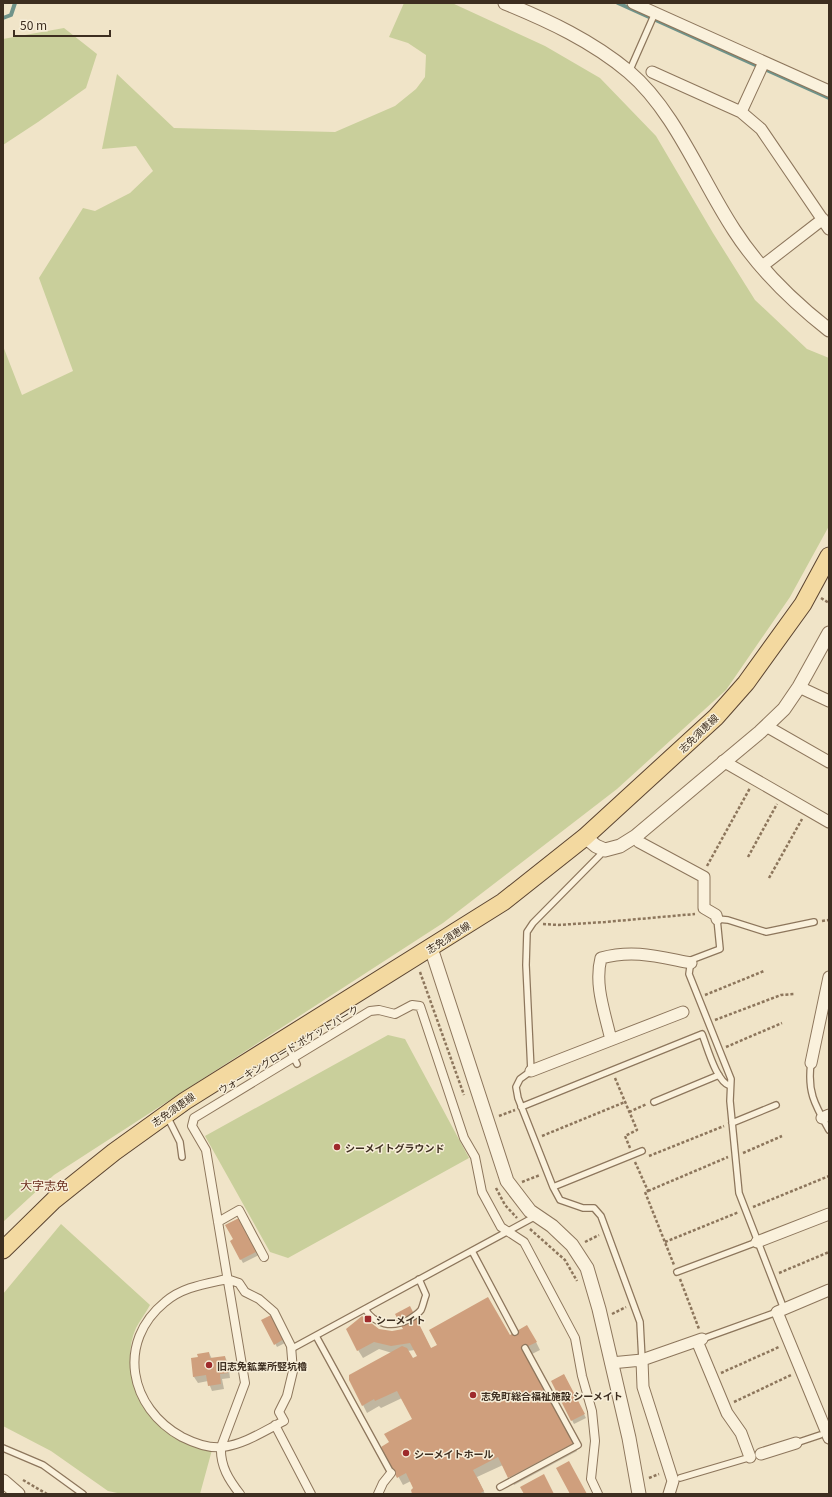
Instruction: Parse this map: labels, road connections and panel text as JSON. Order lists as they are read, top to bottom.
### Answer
{
  "streets": {
    "main road": ["志免須恵線"],
    "street": ["ウォーキングロード ポケットパーク"]
  },
  "districts": ["大字志免"],
  "places": {
    "other": [
      "シーメイトグラウンド",
      "旧志免鉱業所竪坑櫓",
      "志免町総合福祉施設 シーメイト",
      "シーメイトホール"
    ],
    "transit": ["シーメイト"]
  },
  "scale_bar": "50 m"
}
